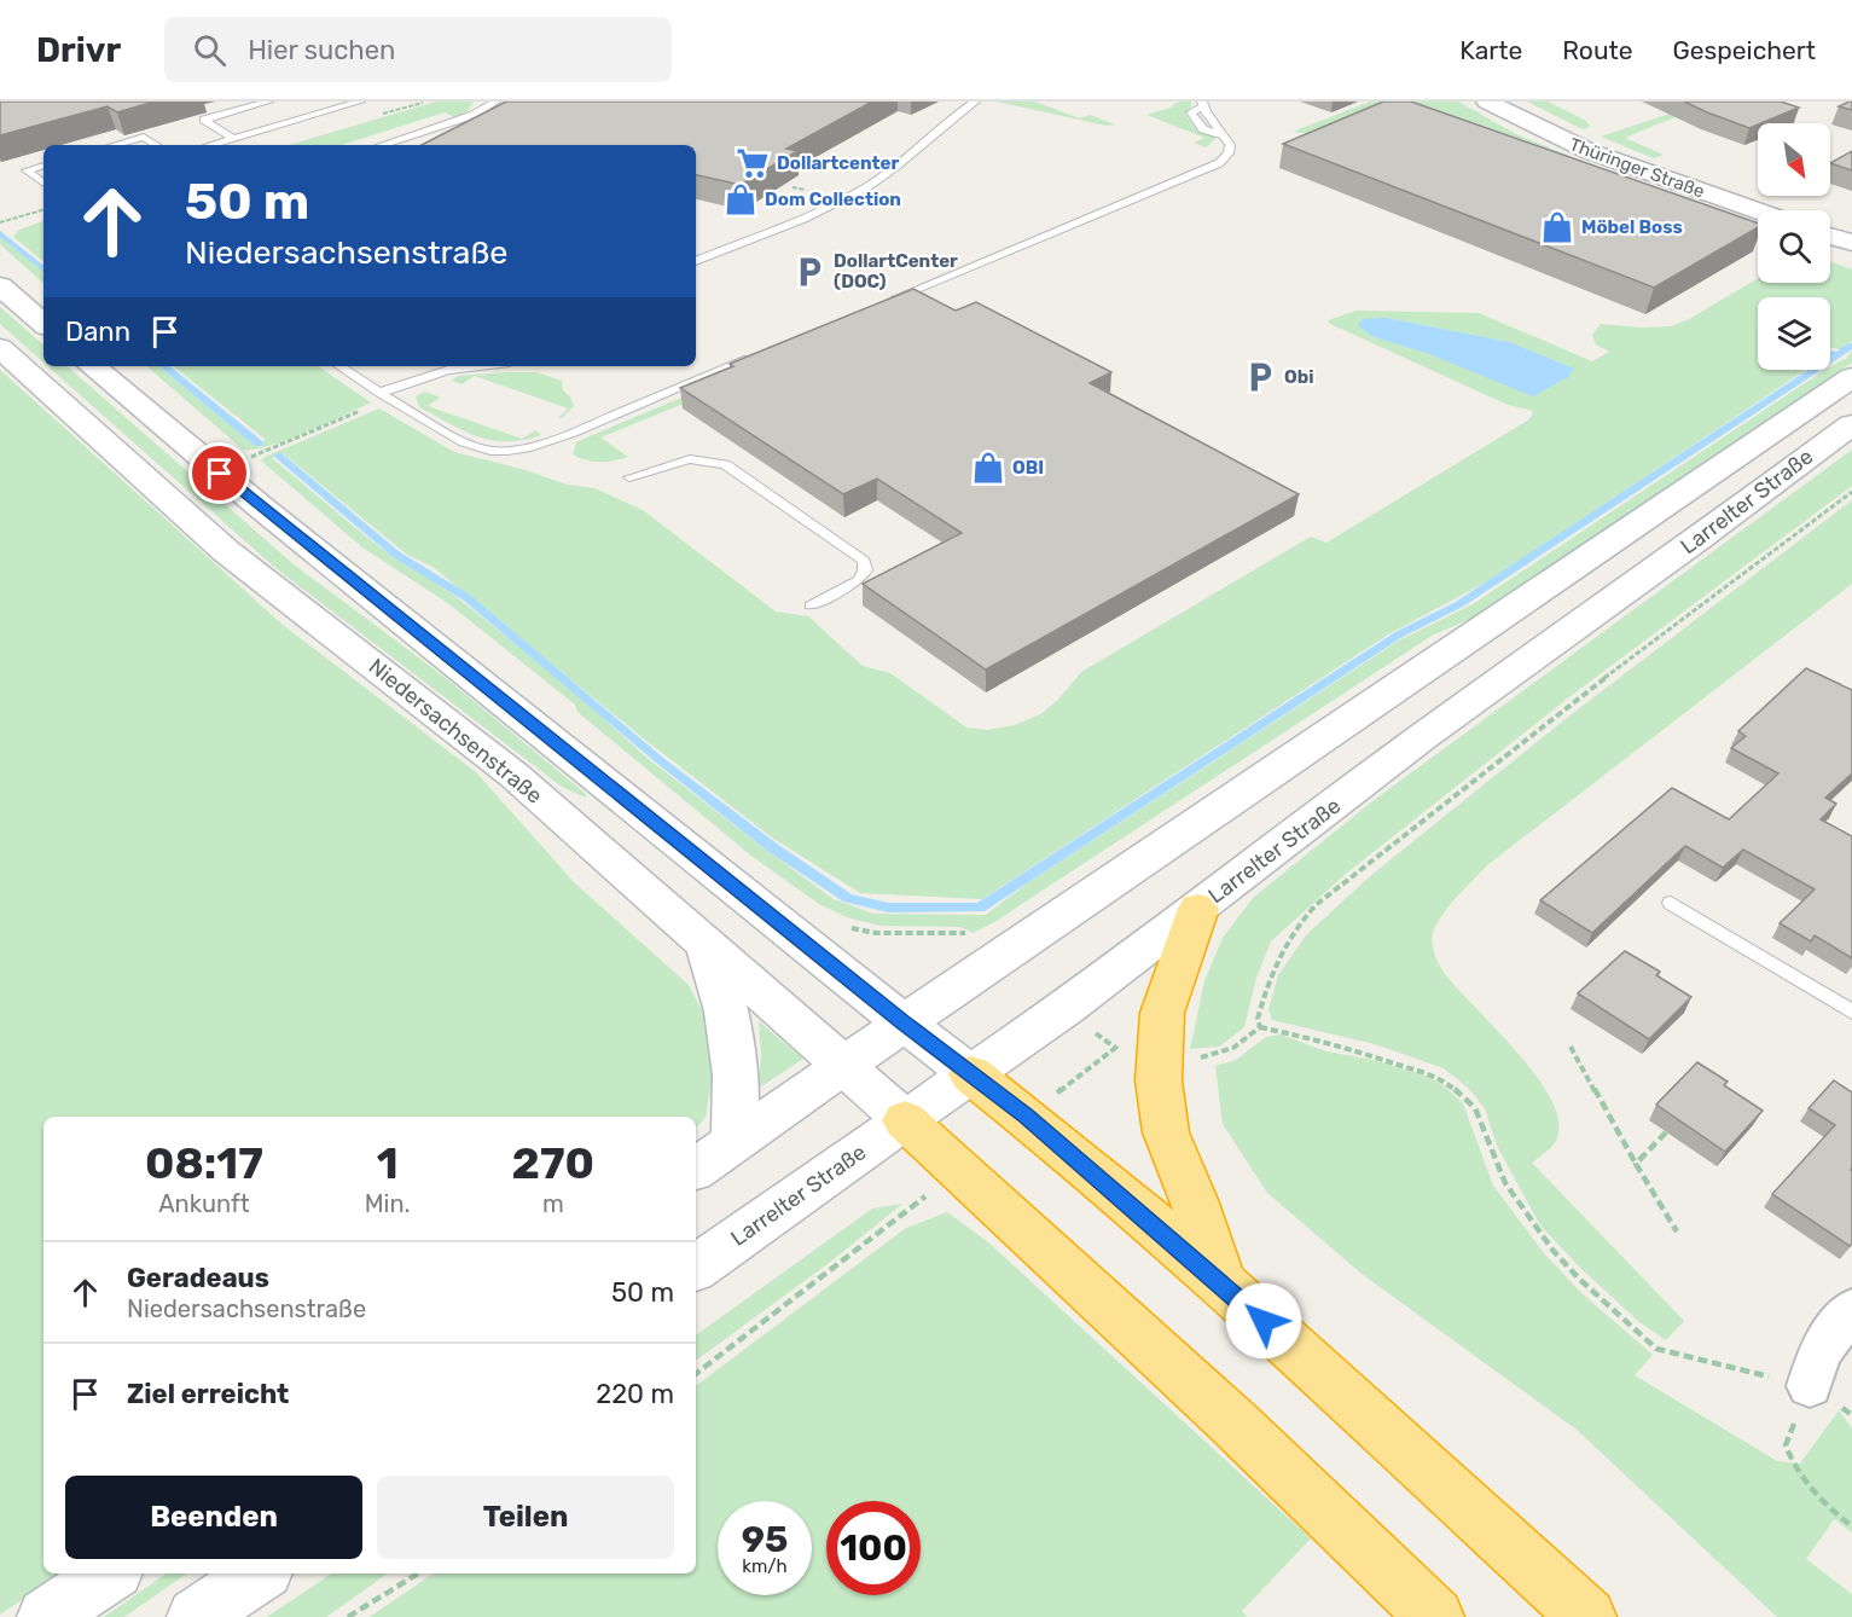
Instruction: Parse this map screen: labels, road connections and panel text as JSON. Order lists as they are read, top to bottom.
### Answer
{
  "streets": {
    "main road": ["Thüringer Straße", "Larrelter Straße", "Niedersachsenstraße"]
  },
  "crossings": [
    ["Larrelter Straße", "Niedersachsenstraße"]
  ],
  "places": {
    "supermarket": ["Dollartcenter"],
    "shop": ["Dom Collection", "Möbel Boss", "OBI"],
    "parking": ["DollartCenter (DOC)", "Obi"]
  },
  "north": "bottom right",
  "page": {
    "header": "Drivr",
    "search": "Hier suchen",
    "nav": ["Karte", "Route", "Gespeichert"],
    "turn": ["50 m", "Niedersachsenstraße"],
    "then": "Dann",
    "eta": [
      "08:17",
      "Ankunft",
      "1",
      "Min.",
      "270",
      "m"
    ],
    "list": [
      {
        "name": "Geradeaus",
        "note": "Niedersachsenstraße",
        "value": "50 m"
      },
      {
        "name": "Ziel erreicht",
        "value": "220 m"
      }
    ],
    "buttons": ["Beenden", "Teilen"],
    "speed": "95 km/h",
    "limit": "100"
  }
}
